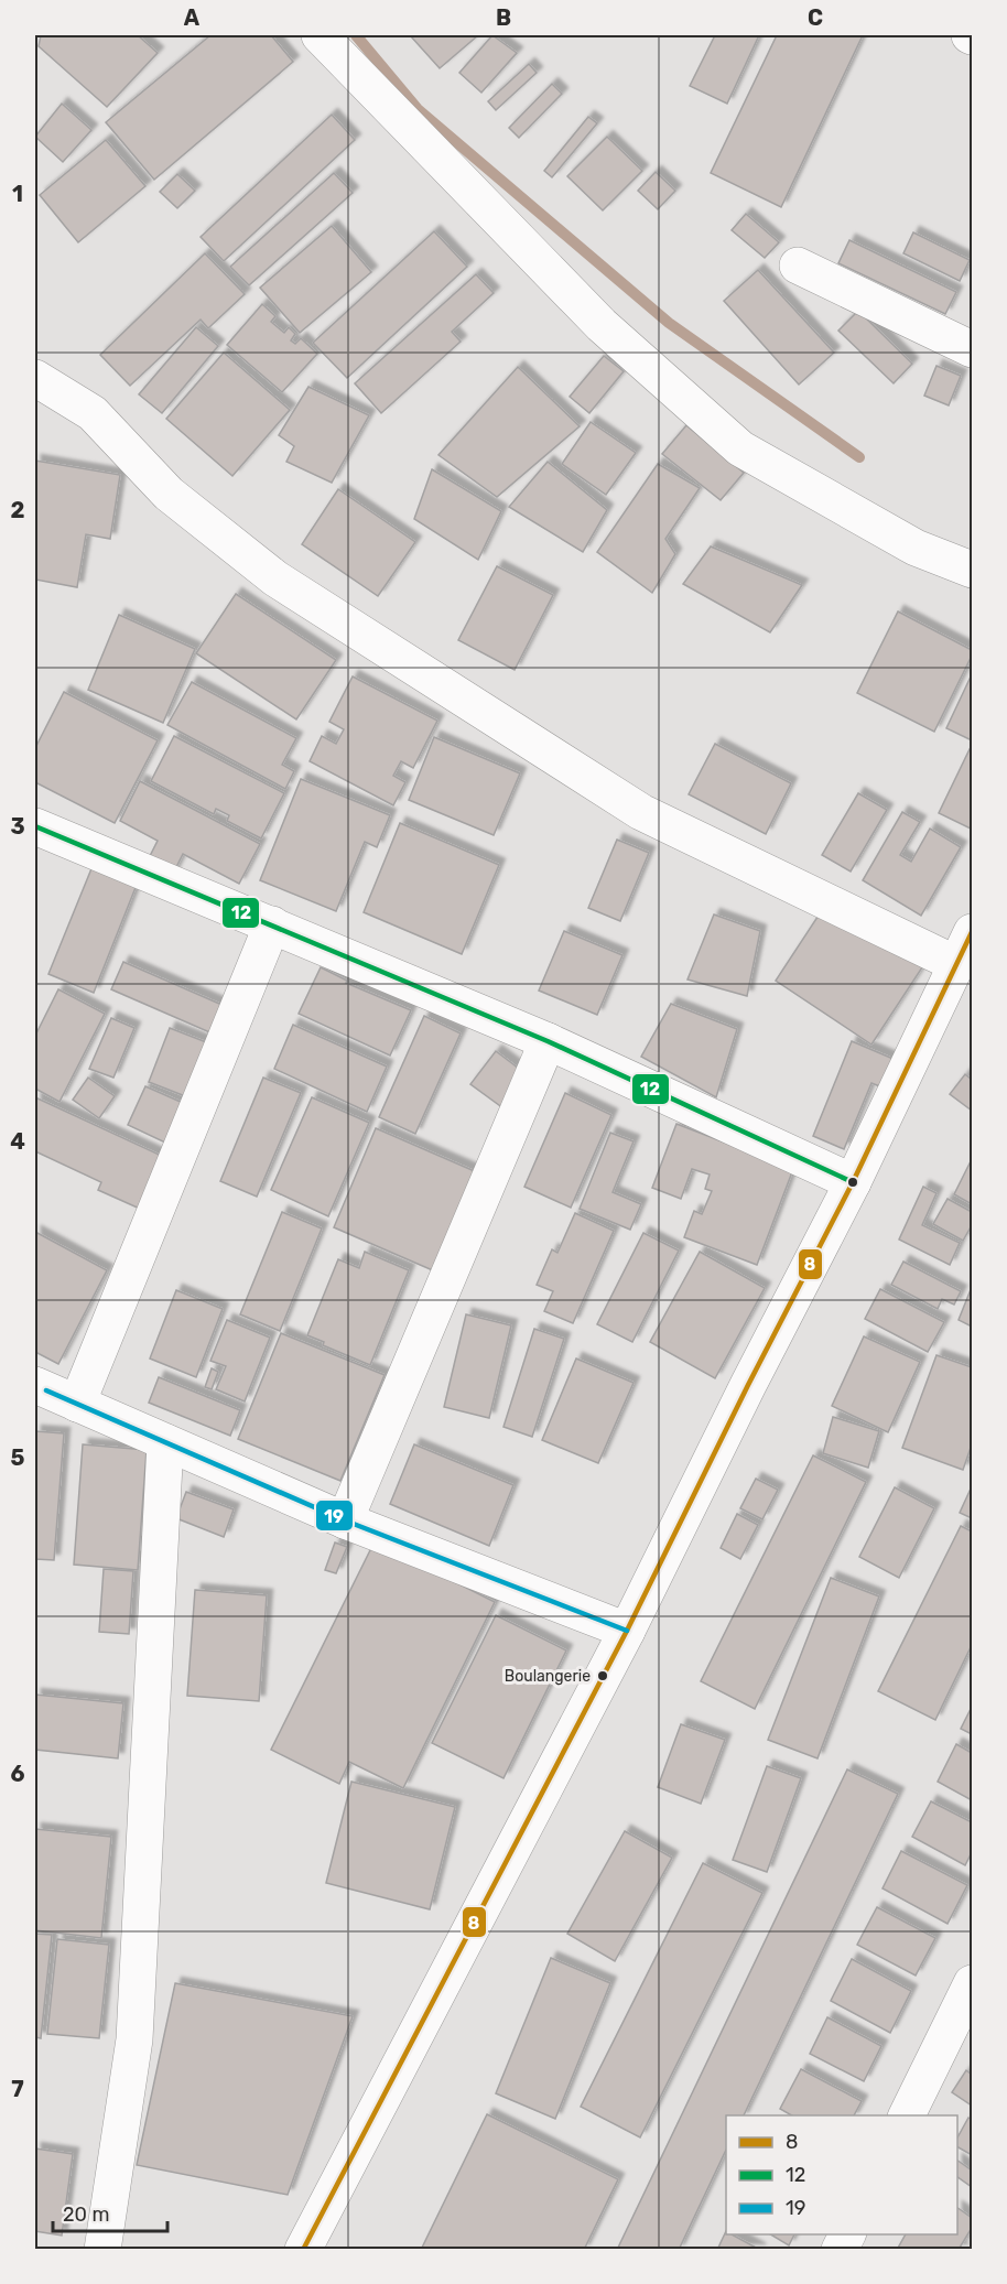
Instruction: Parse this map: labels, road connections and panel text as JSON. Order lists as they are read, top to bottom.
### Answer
{
  "places": ["Boulangerie"],
  "lines": ["transit line 12", "transit line 8", "transit line 19"],
  "legend": ["8", "12", "19"],
  "scale_bar": "20 m",
  "grid": {
    "columns": ["A", "B", "C"],
    "rows": [
      "1",
      "2",
      "3",
      "4",
      "5",
      "6",
      "7"
    ]
  }
}
